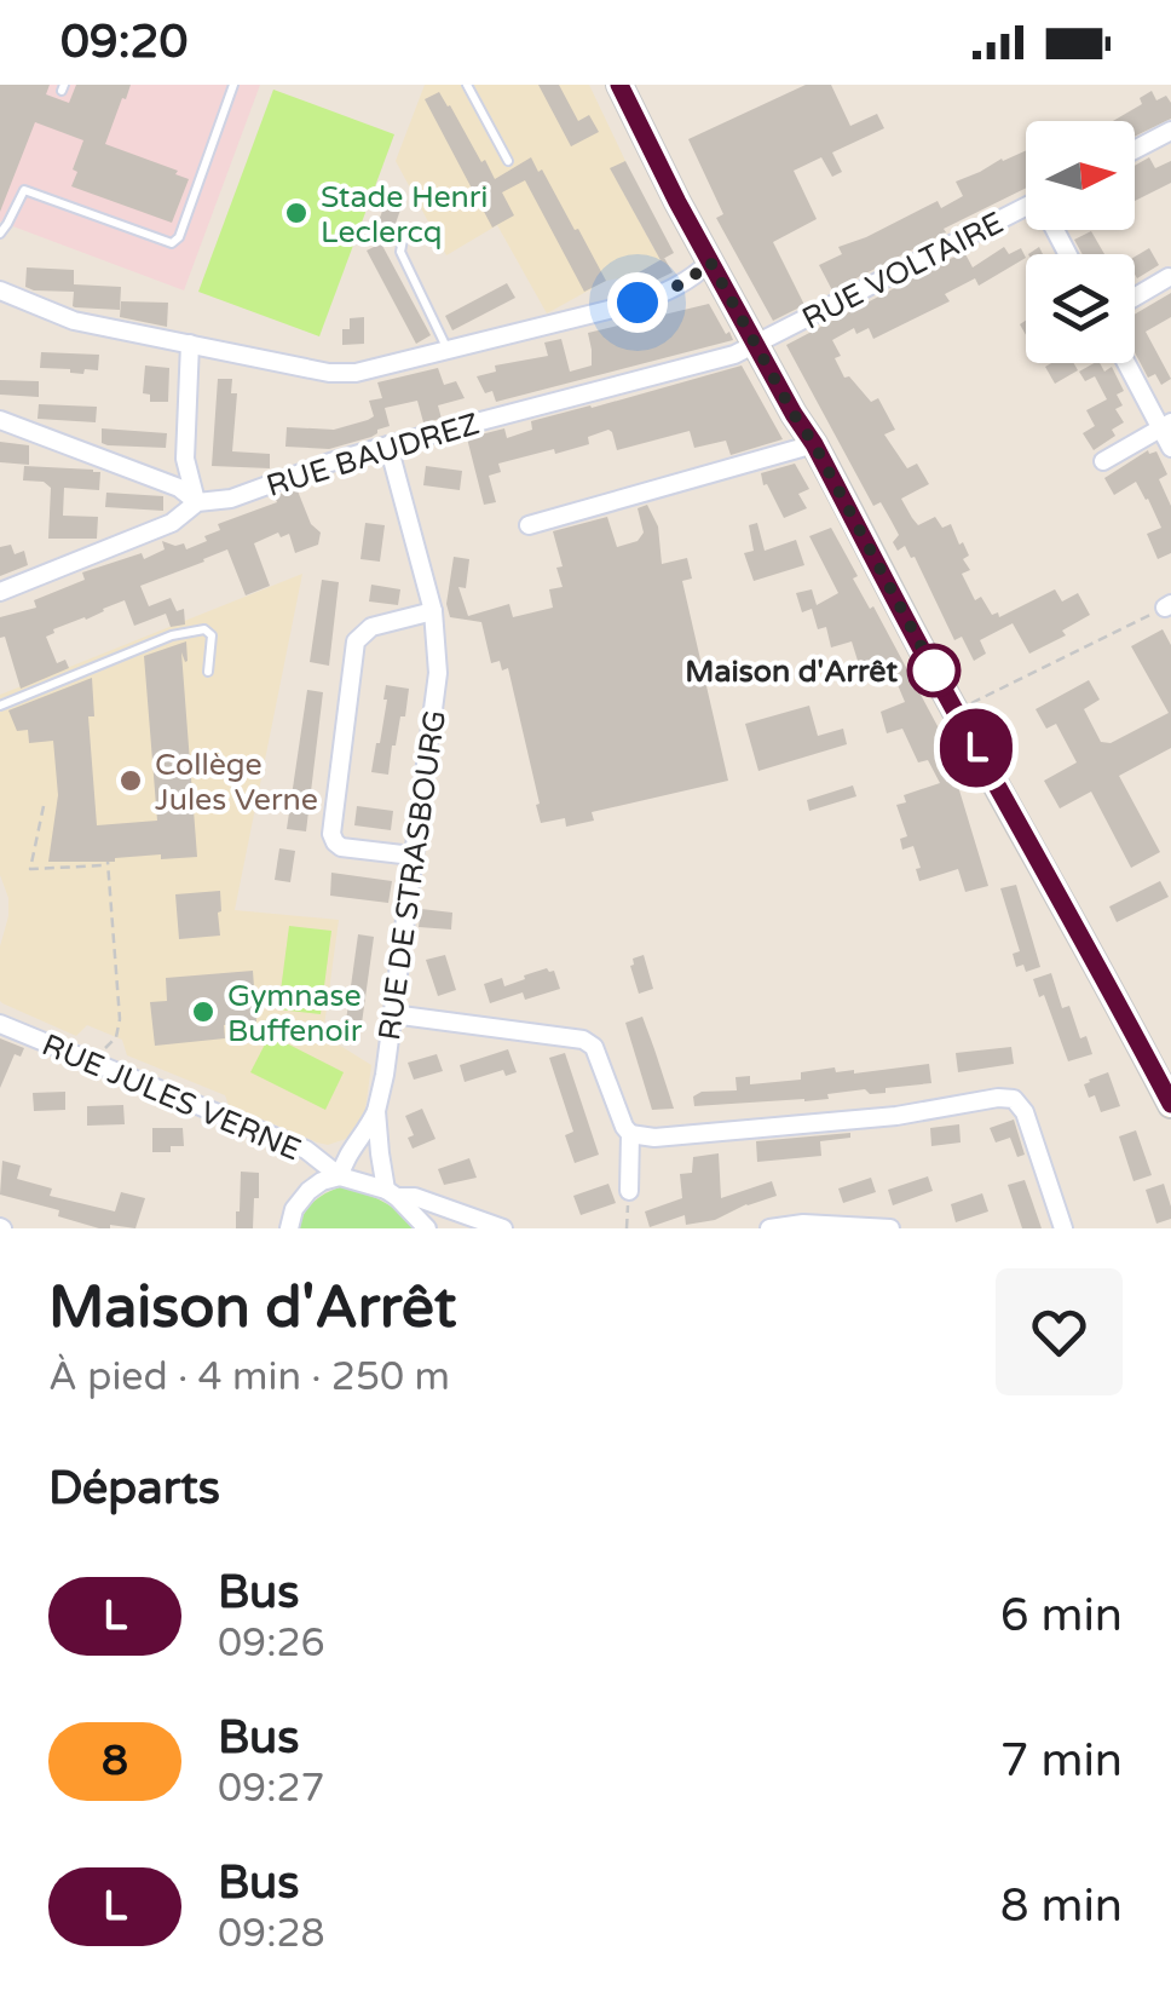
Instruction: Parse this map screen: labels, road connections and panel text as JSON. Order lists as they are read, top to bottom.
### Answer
{
  "streets": {
    "street": [
      "RUE VOLTAIRE",
      "RUE BAUDREZ",
      "RUE DE STRASBOURG",
      "RUE JULES VERNE"
    ]
  },
  "crossings": [
    ["RUE VOLTAIRE", "RUE BAUDREZ"],
    ["RUE BAUDREZ", "RUE DE STRASBOURG"]
  ],
  "places": [
    "Stade Henri Leclercq",
    "Maison d'Arrêt",
    "Collège Jules Verne",
    "Gymnase Buffenoir"
  ],
  "lines": ["bus line L"],
  "north": "right",
  "page": {
    "status": "09:20",
    "on_map": "L",
    "heading": [
      ["Maison d'Arrêt", "À pied · 4 min · 250 m"],
      "Départs"
    ],
    "list": [
      {
        "mark": "L",
        "name": "Bus",
        "note": "09:26",
        "value": "6 min"
      },
      {
        "mark": "8",
        "name": "Bus",
        "note": "09:27",
        "value": "7 min"
      },
      {
        "mark": "L",
        "name": "Bus",
        "note": "09:28",
        "value": "8 min"
      }
    ]
  }
}
